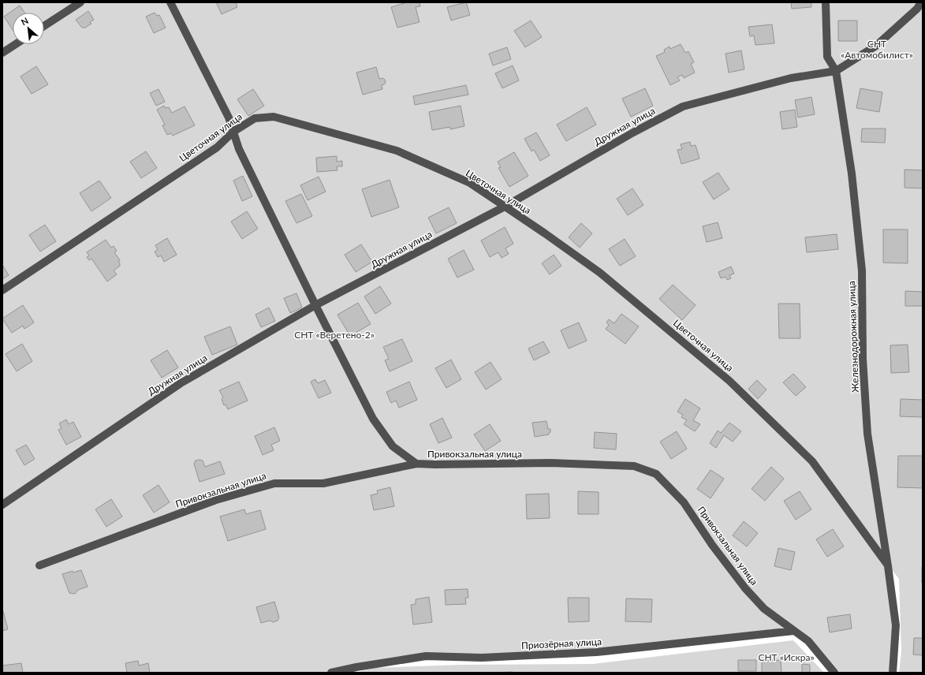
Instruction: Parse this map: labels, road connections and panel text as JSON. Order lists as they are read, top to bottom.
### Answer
{
  "streets": {
    "street": [
      "Дружная улица",
      "Цветочная улица",
      "Железнодорожная улица",
      "Привокзальная улица",
      "Приозёрная улица"
    ]
  },
  "crossings": [
    ["Дружная улица", "Цветочная улица"],
    ["Дружная улица", "Железнодорожная улица"],
    ["Цветочная улица", "Железнодорожная улица"],
    ["Привокзальная улица", "Приозёрная улица"]
  ],
  "parks": ["СНТ «Автомобилист»", "СНТ «Веретено-2»", "СНТ «Искра»"],
  "north": "top left"
}
